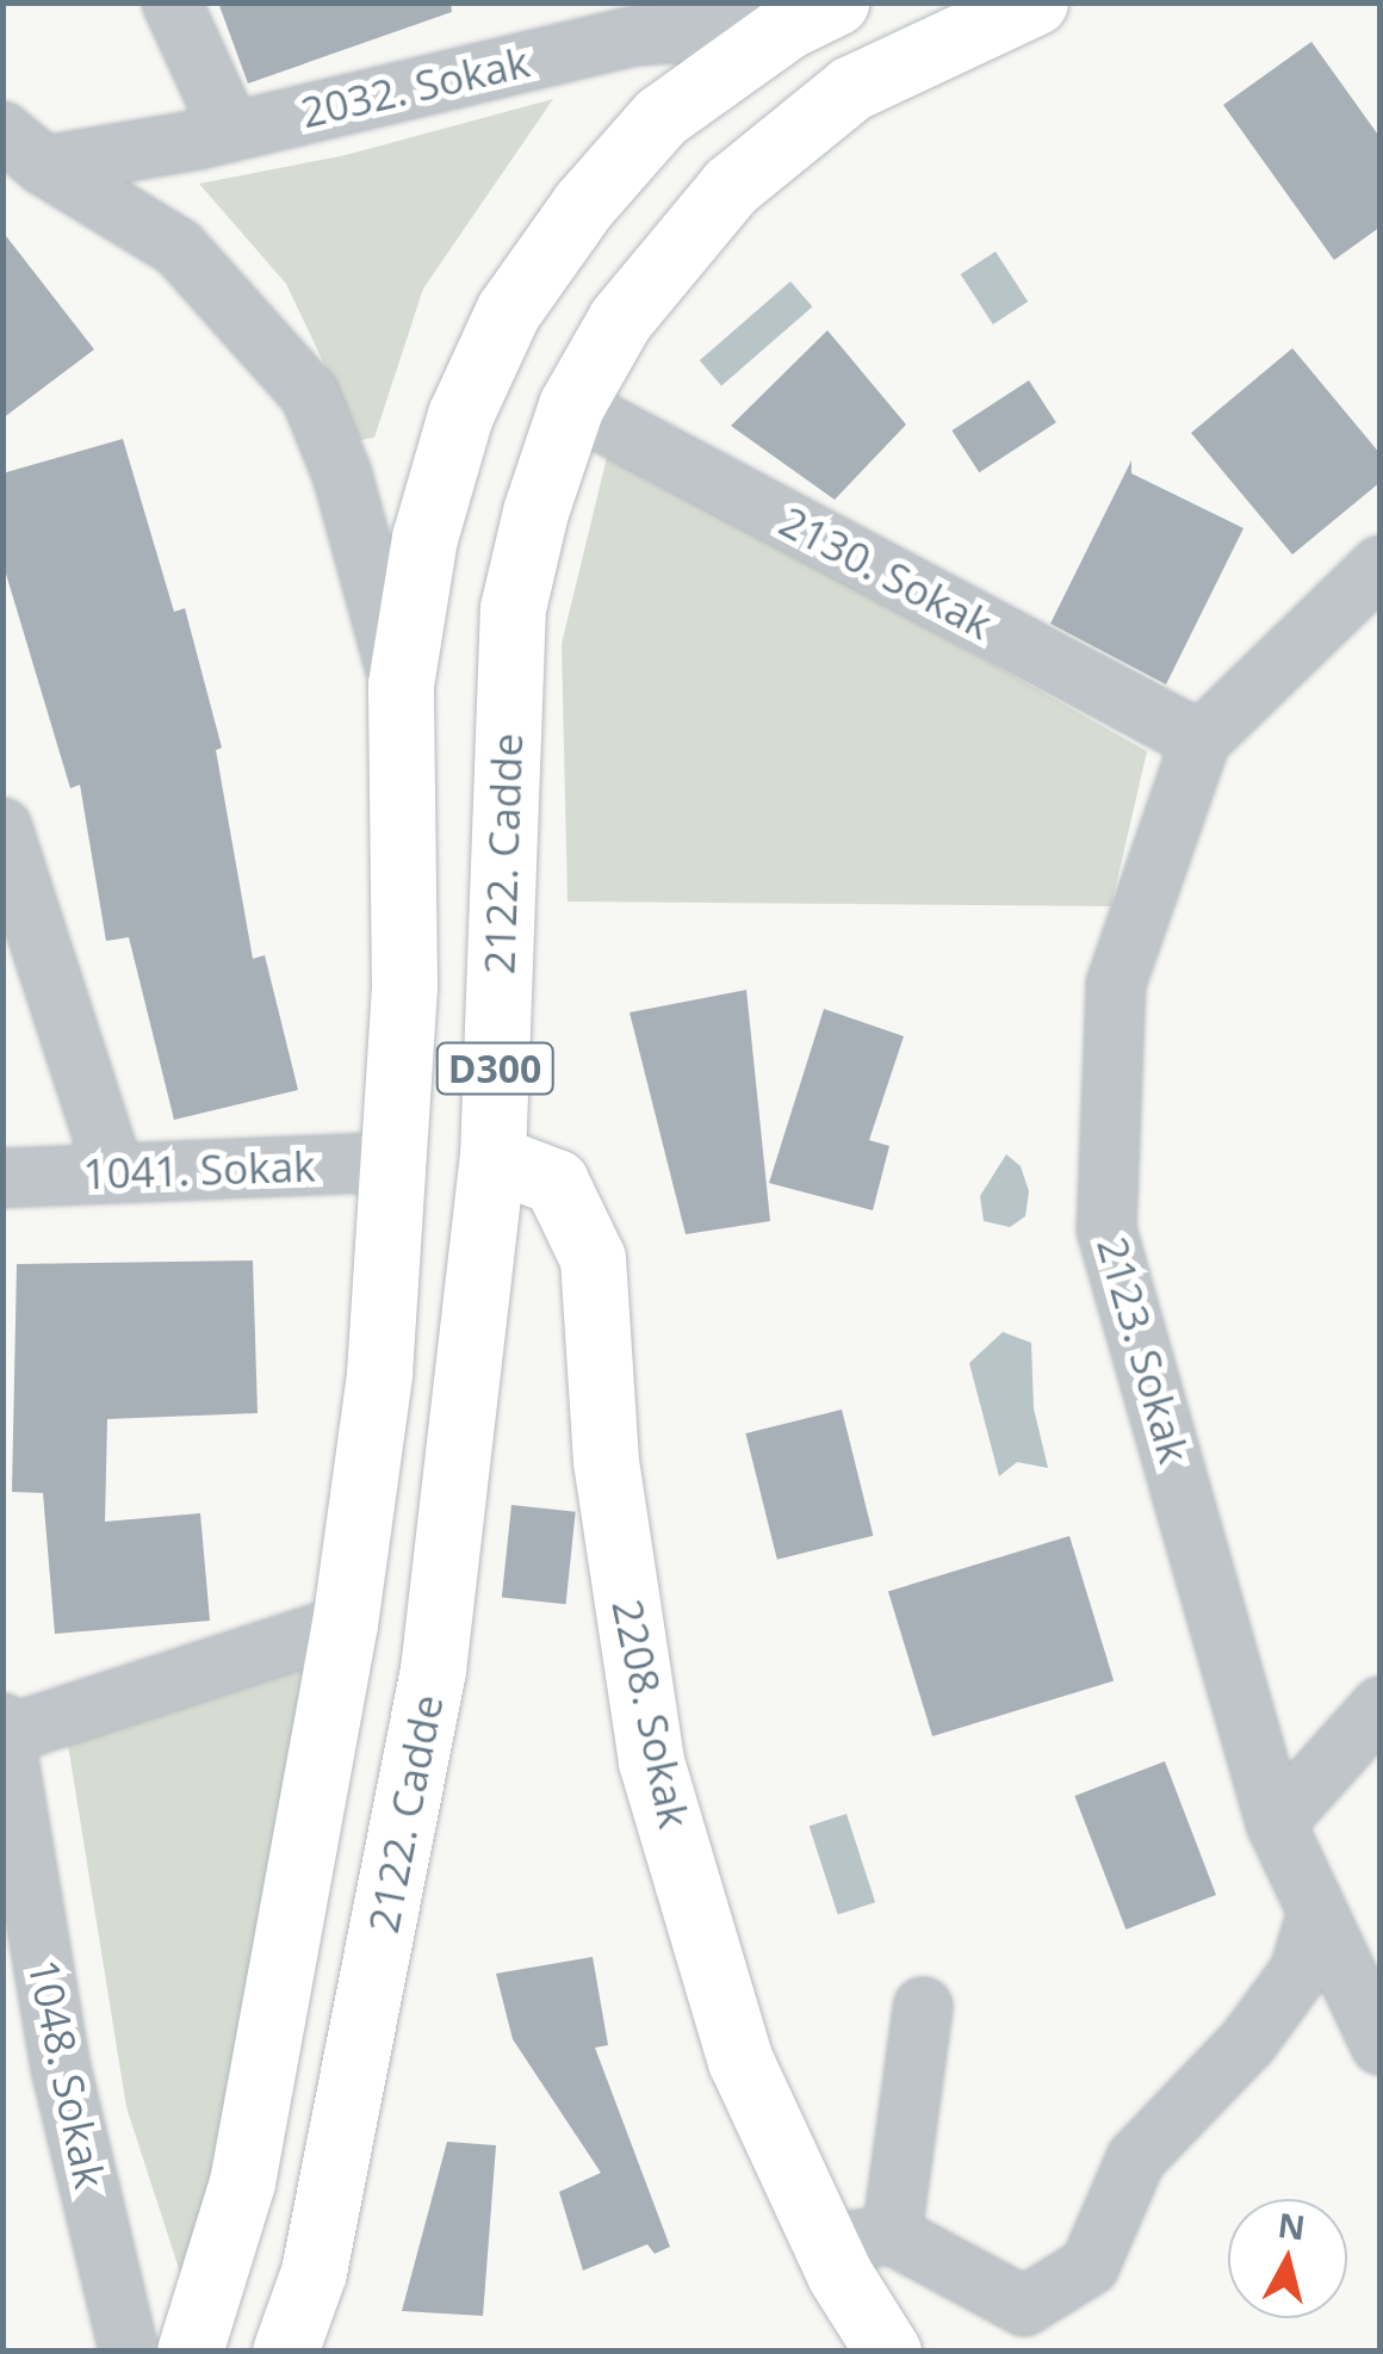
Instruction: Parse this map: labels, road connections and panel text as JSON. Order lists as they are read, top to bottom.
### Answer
{
  "streets": {
    "main road": ["2122. Cadde", "D300", "2208. Sokak"],
    "street": [
      "2032. Sokak",
      "2130. Sokak",
      "1041. Sokak",
      "2123. Sokak",
      "1048. Sokak"
    ]
  },
  "crossings": [
    ["2032. Sokak", "D300"],
    ["2130. Sokak", "2122. Cadde"],
    ["2130. Sokak", "2123. Sokak"],
    ["2122. Cadde", "2208. Sokak"],
    ["D300", "1041. Sokak"]
  ],
  "north": "top"
}
